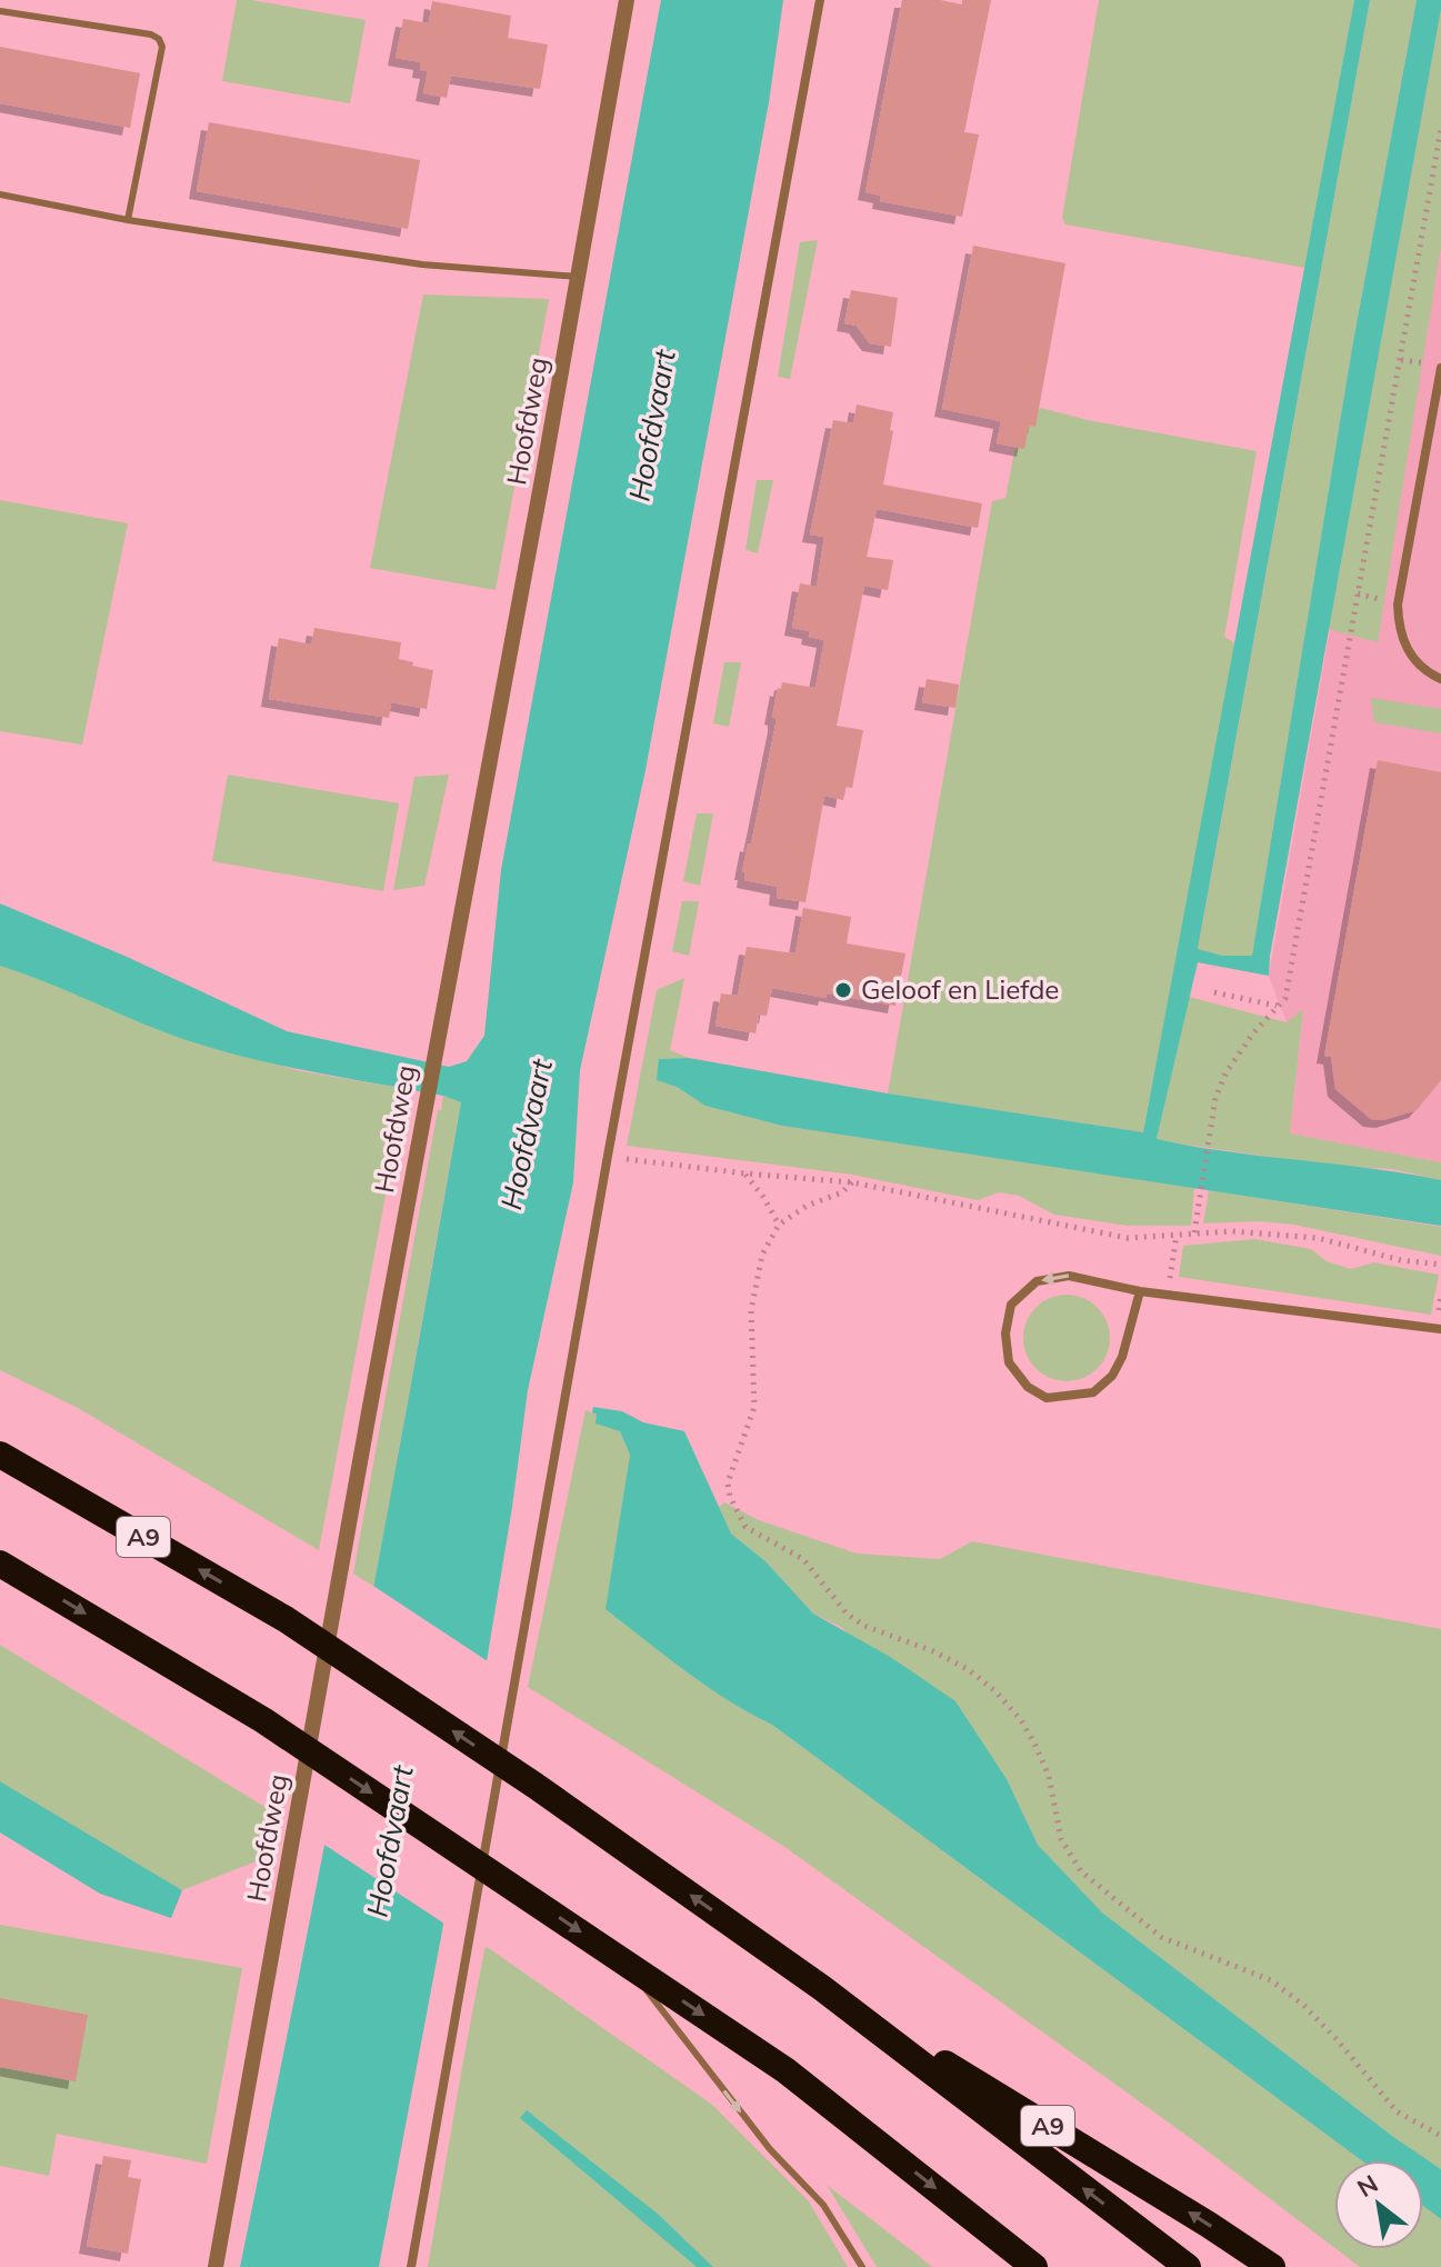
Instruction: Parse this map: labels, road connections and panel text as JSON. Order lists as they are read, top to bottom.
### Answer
{
  "streets": {
    "highway": ["A9"],
    "street": ["Hoofdweg"]
  },
  "water": ["Hoofdvaart"],
  "places": ["Geloof en Liefde"],
  "north": "top left"
}
